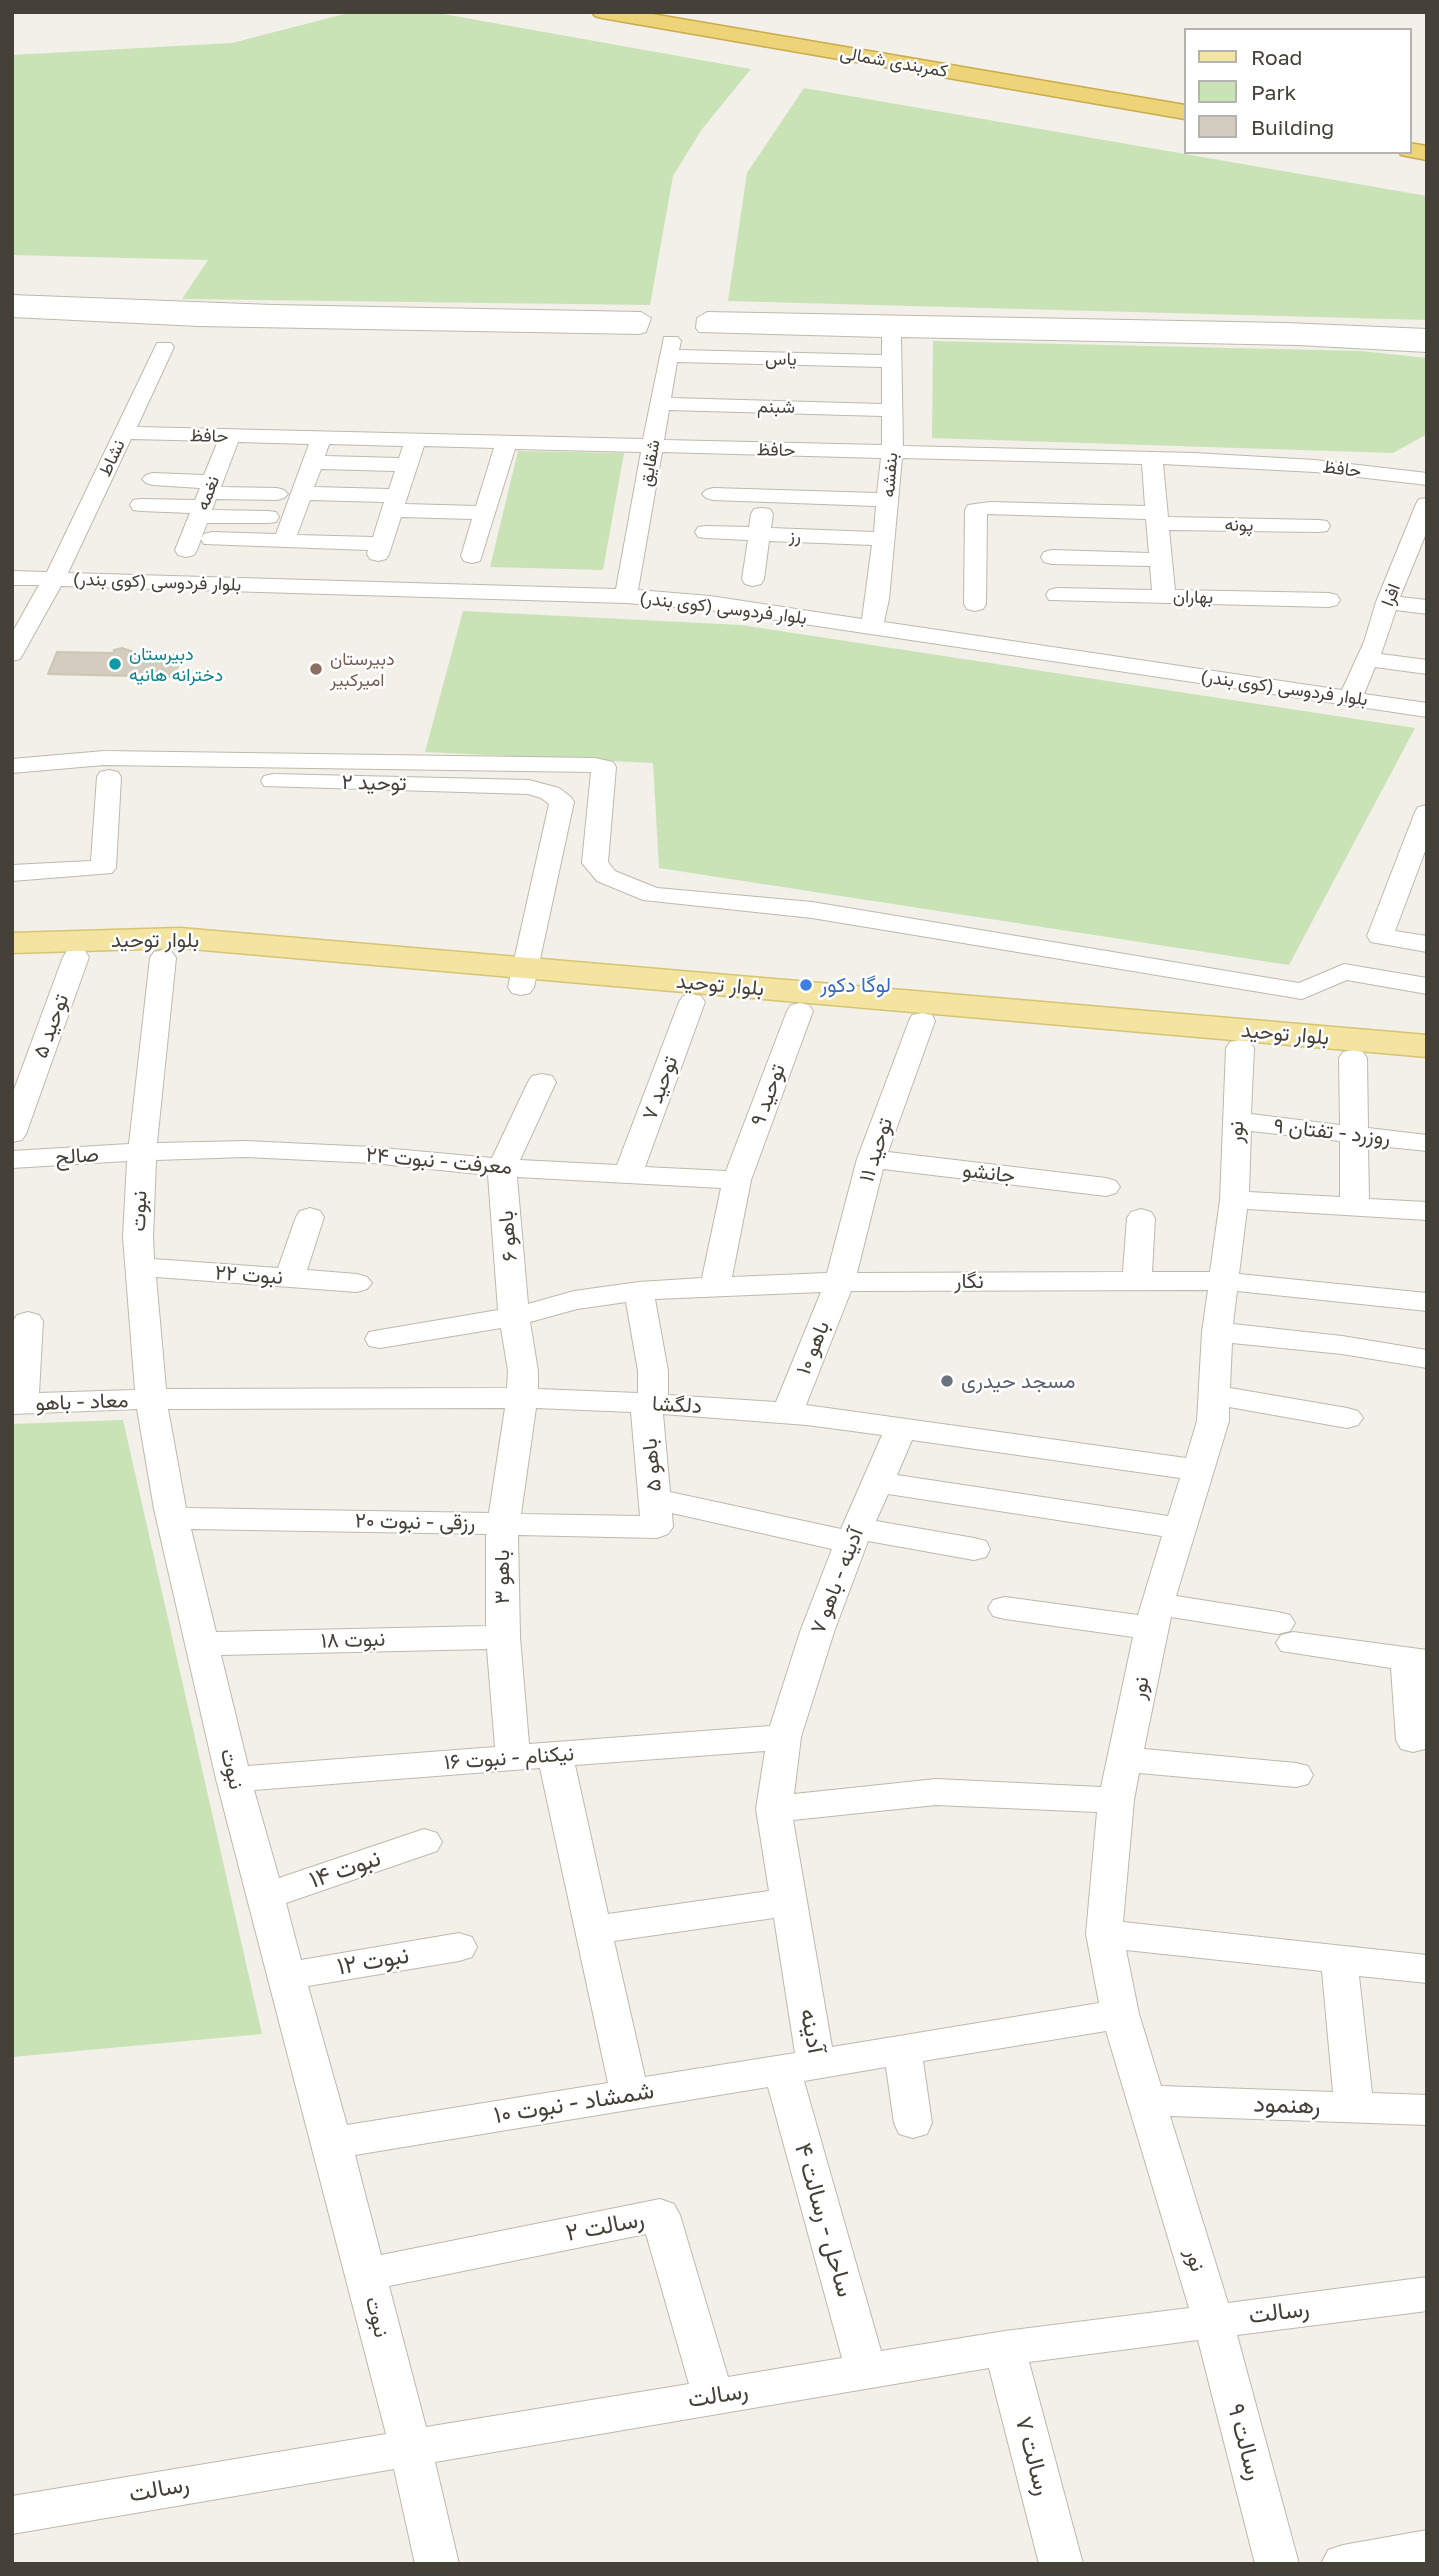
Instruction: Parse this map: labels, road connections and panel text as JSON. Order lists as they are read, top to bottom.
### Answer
{
  "streets": {
    "highway": ["کمربندی شمالی"],
    "main road": ["بلوار توحید"],
    "street": [
      "یاس",
      "شبنم",
      "حافظ",
      "نشاط",
      "شقایق",
      "بنفشه",
      "نغمه",
      "پونه",
      "رز",
      "بلوار فردوسی (کوی بندر)",
      "افرا",
      "بهاران",
      "توحید ۲",
      "توحید ۵",
      "توحید ۷",
      "توحید ۹",
      "نور",
      "روزرد - تفتان ۹",
      "توحید ۱۱",
      "صالح",
      "معرفت - نبوت ۲۴",
      "جانشو",
      "نبوت",
      "باهو ۶",
      "نبوت ۲۲",
      "نگار",
      "باهو ۱۰",
      "معاد - باهو",
      "دلگشا",
      "باهو ۵",
      "رزقی - نبوت ۲۰",
      "باهو ۳",
      "آدینه - باهو ۷",
      "نبوت ۱۸",
      "نیکنام - نبوت ۱۶",
      "نبوت ۱۴",
      "نبوت ۱۲",
      "آدینه",
      "شمشاد - نبوت ۱۰",
      "رهنمود",
      "ساحل - رسالت ۴",
      "رسالت ۲",
      "رسالت",
      "رسالت ۹",
      "رسالت ۷"
    ]
  },
  "crossings": [
    ["یاس", "شقایق"],
    ["یاس", "بنفشه"],
    ["شبنم", "شقایق"],
    ["شبنم", "بنفشه"],
    ["حافظ", "نشاط"],
    ["حافظ", "شقایق"],
    ["حافظ", "بنفشه"],
    ["حافظ", "نغمه"],
    ["نشاط", "بلوار فردوسی (کوی بندر)"],
    ["شقایق", "بلوار فردوسی (کوی بندر)"],
    ["بنفشه", "رز"],
    ["بنفشه", "بلوار فردوسی (کوی بندر)"],
    ["بلوار فردوسی (کوی بندر)", "افرا"],
    ["توحید ۲", "بلوار توحید"],
    ["بلوار توحید", "توحید ۵"],
    ["بلوار توحید", "توحید ۷"],
    ["بلوار توحید", "توحید ۹"],
    ["بلوار توحید", "نور"],
    ["بلوار توحید", "توحید ۱۱"],
    ["بلوار توحید", "نبوت"],
    ["توحید ۷", "معرفت - نبوت ۲۴"],
    ["توحید ۹", "معرفت - نبوت ۲۴"],
    ["توحید ۹", "نگار"],
    ["نور", "روزرد - تفتان ۹"],
    ["نور", "نگار"],
    ["نور", "دلگشا"],
    ["نور", "آدینه"],
    ["نور", "رهنمود"],
    ["نور", "رسالت"],
    ["نور", "رسالت ۹"],
    ["توحید ۱۱", "جانشو"],
    ["توحید ۱۱", "نگار"],
    ["توحید ۱۱", "باهو ۱۰"],
    ["صالح", "معرفت - نبوت ۲۴"],
    ["صالح", "نبوت"],
    ["معرفت - نبوت ۲۴", "نبوت"],
    ["معرفت - نبوت ۲۴", "باهو ۶"],
    ["نبوت", "نبوت ۲۲"],
    ["نبوت", "معاد - باهو"],
    ["نبوت", "دلگشا"],
    ["نبوت", "رزقی - نبوت ۲۰"],
    ["نبوت", "نبوت ۱۸"],
    ["نبوت", "نیکنام - نبوت ۱۶"],
    ["نبوت", "نبوت ۱۴"],
    ["نبوت", "نبوت ۱۲"],
    ["نبوت", "شمشاد - نبوت ۱۰"],
    ["نبوت", "رسالت ۲"],
    ["نبوت", "رسالت"],
    ["باهو ۶", "نگار"],
    ["باهو ۶", "دلگشا"],
    ["باهو ۶", "باهو ۳"],
    ["نگار", "باهو ۱۰"],
    ["نگار", "باهو ۵"],
    ["باهو ۱۰", "دلگشا"],
    ["معاد - باهو", "دلگشا"],
    ["دلگشا", "باهو ۵"],
    ["دلگشا", "باهو ۳"],
    ["دلگشا", "آدینه - باهو ۷"],
    ["باهو ۵", "رزقی - نبوت ۲۰"],
    ["رزقی - نبوت ۲۰", "باهو ۳"],
    ["رزقی - نبوت ۲۰", "آدینه - باهو ۷"],
    ["باهو ۳", "نبوت ۱۸"],
    ["باهو ۳", "نیکنام - نبوت ۱۶"],
    ["آدینه - باهو ۷", "نیکنام - نبوت ۱۶"],
    ["آدینه - باهو ۷", "آدینه"],
    ["نیکنام - نبوت ۱۶", "آدینه"],
    ["آدینه", "شمشاد - نبوت ۱۰"],
    ["آدینه", "ساحل - رسالت ۴"],
    ["شمشاد - نبوت ۱۰", "ساحل - رسالت ۴"],
    ["ساحل - رسالت ۴", "رسالت"],
    ["رسالت ۲", "رسالت"],
    ["رسالت", "رسالت ۹"],
    ["رسالت", "رسالت ۷"]
  ],
  "places": [
    "دبیرستان دخترانه هانیه",
    "دبیرستان امیرکبیر",
    "لوگا دکور",
    "مسجد حیدری"
  ],
  "legend": ["Road", "Park", "Building"]
}
